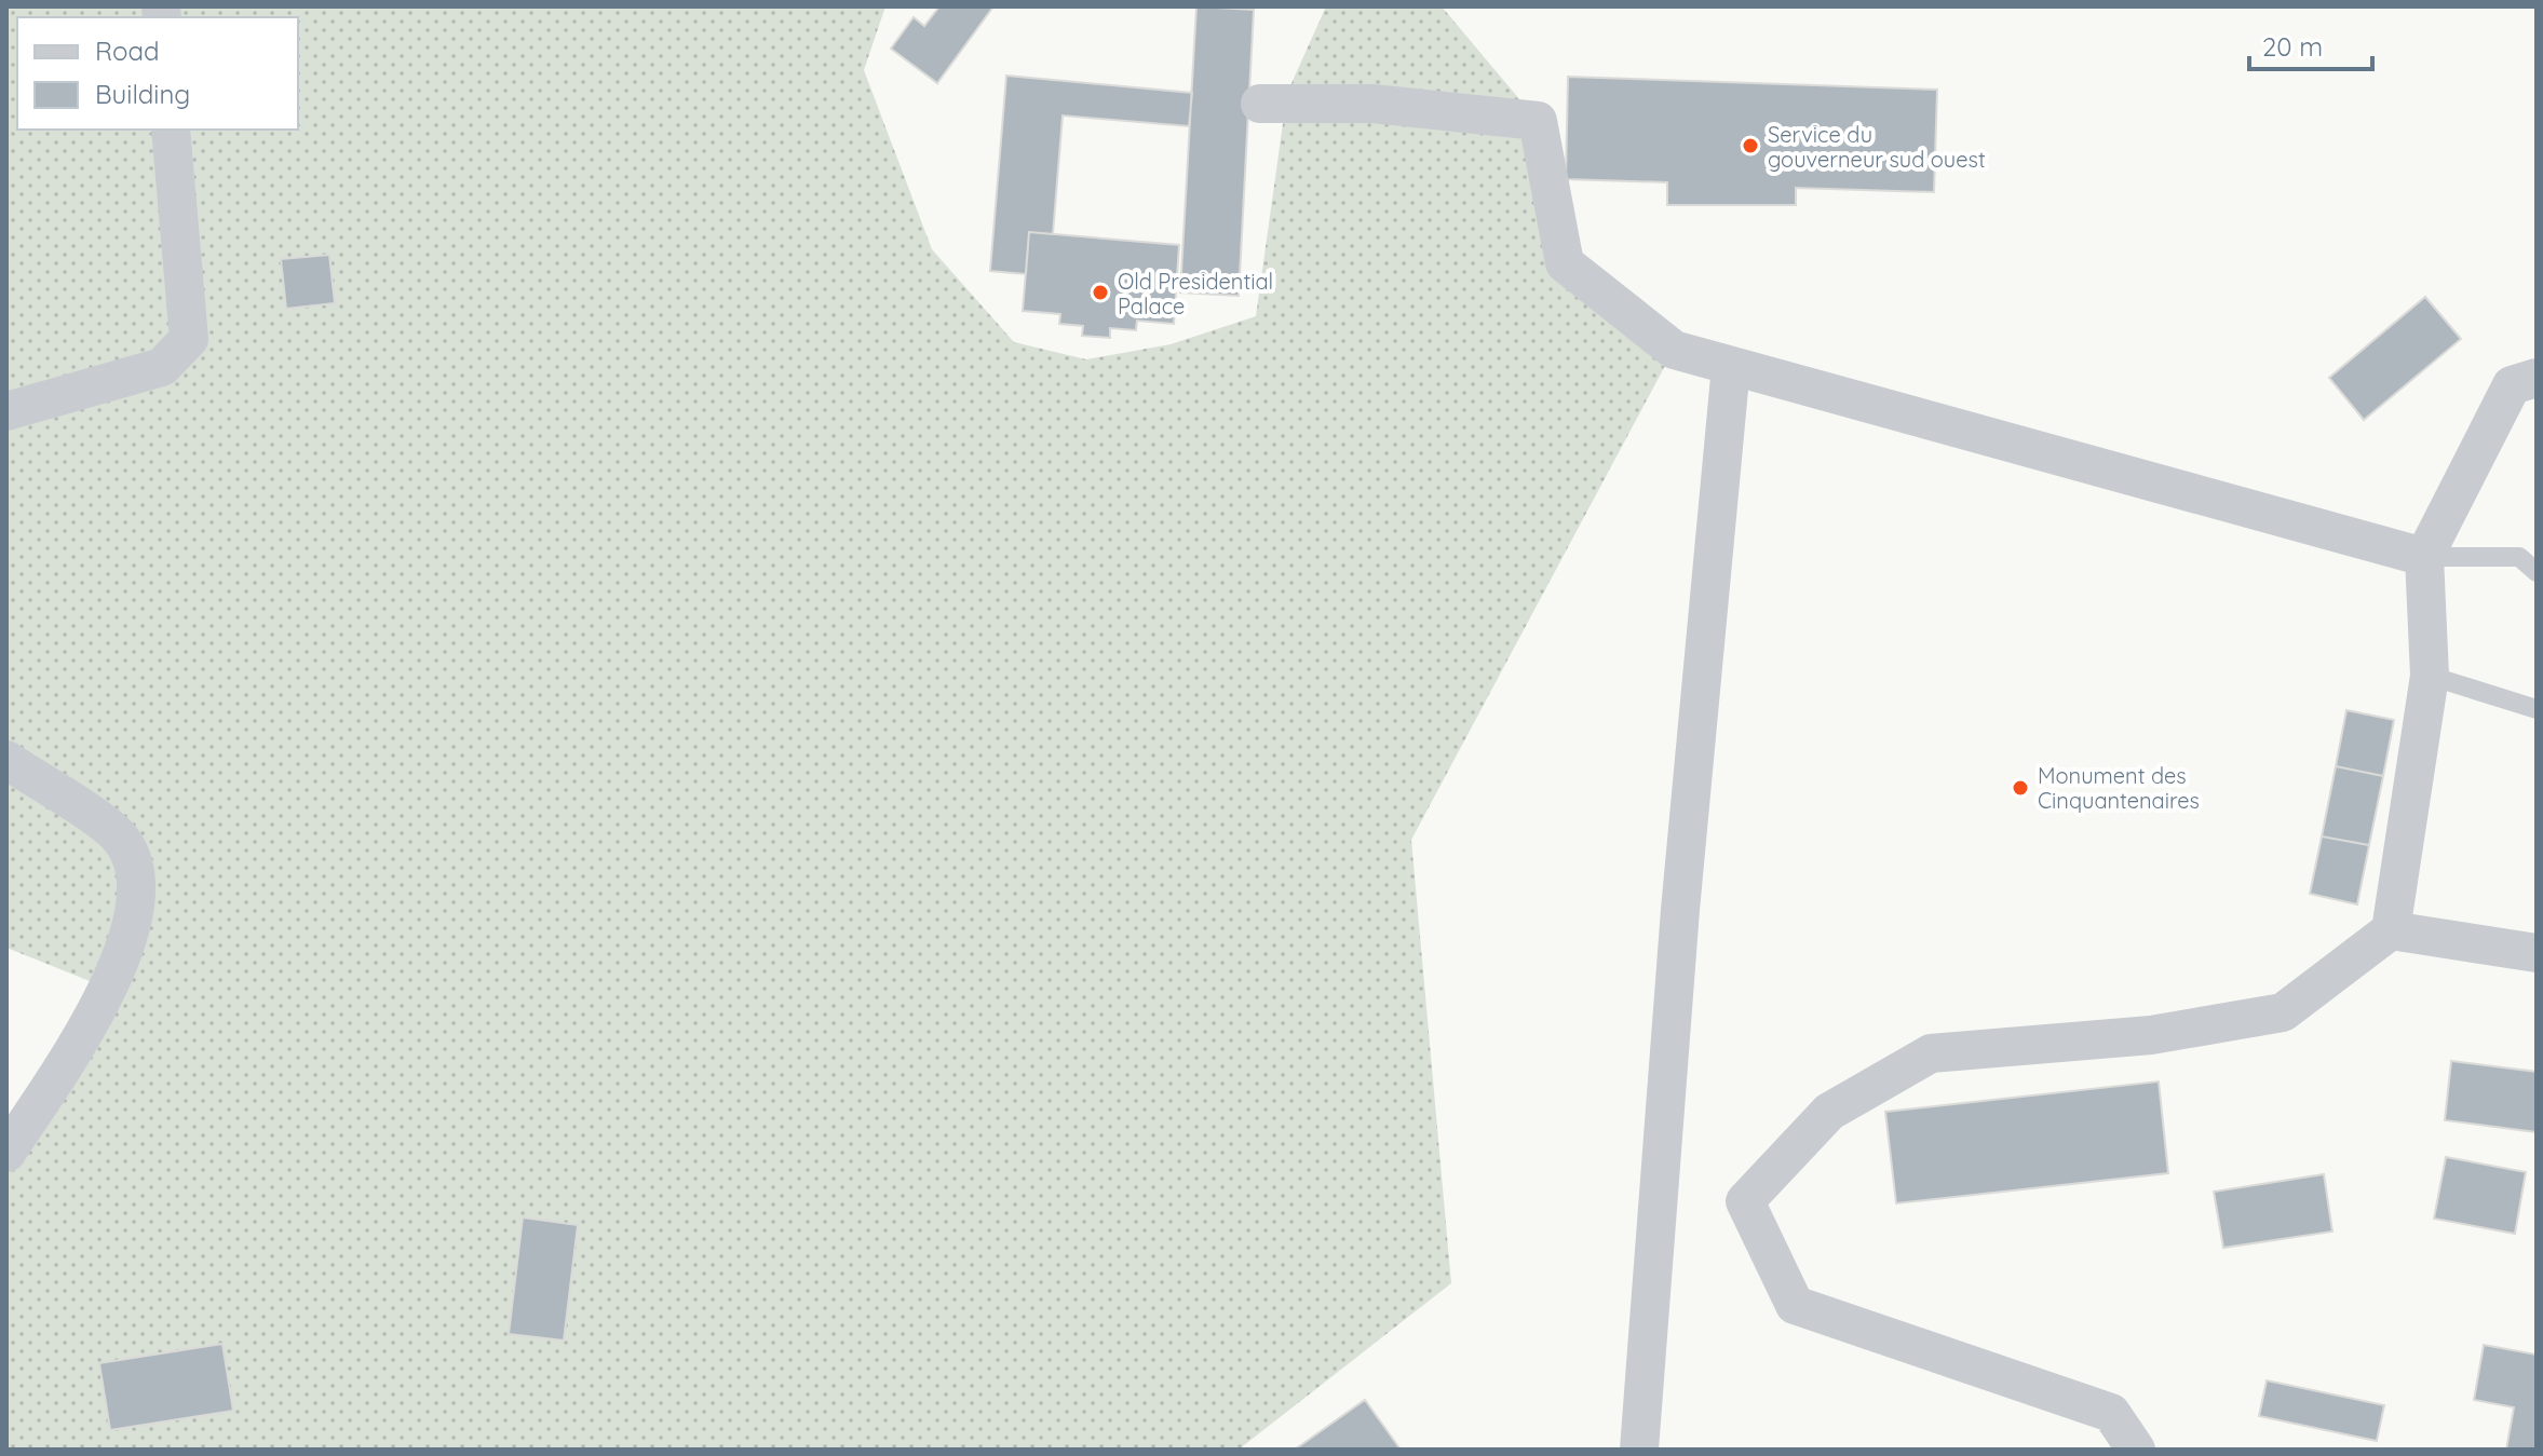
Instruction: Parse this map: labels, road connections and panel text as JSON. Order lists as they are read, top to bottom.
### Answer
{
  "places": ["Service du gouverneur sud ouest", "Old Presidential Palace", "Monument des Cinquantenaires"],
  "legend": ["Road", "Building"],
  "scale_bar": "20 m"
}
